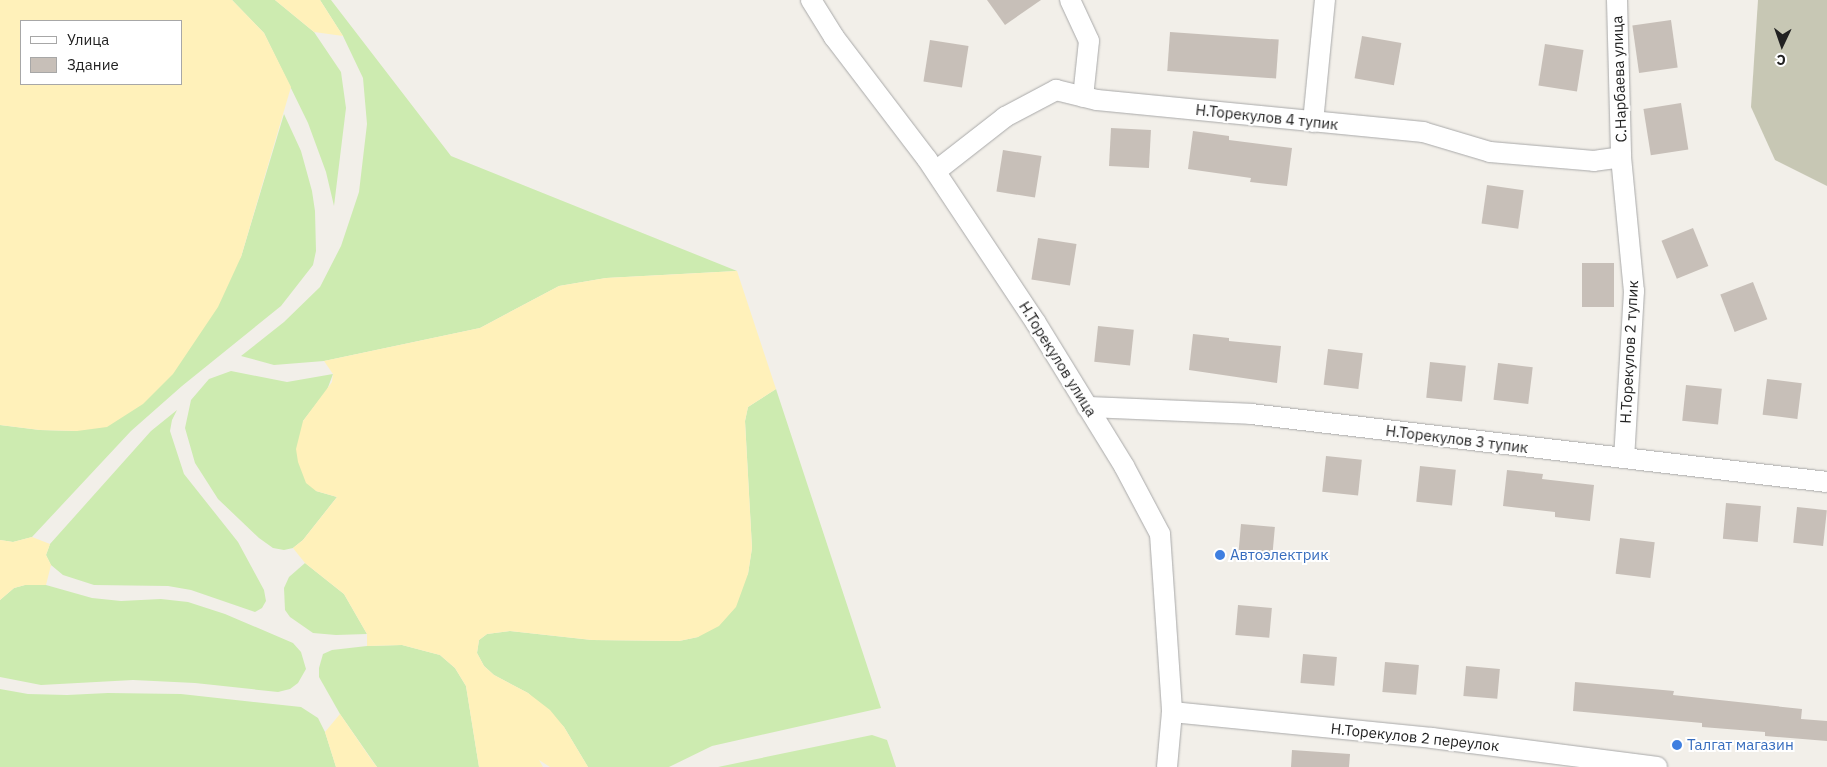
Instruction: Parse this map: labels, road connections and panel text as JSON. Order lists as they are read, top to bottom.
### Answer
{
  "streets": {
    "street": [
      "С.Нарбаева улица",
      "Н.Торекулов 4 тупик",
      "Н.Торекулов 2 тупик",
      "Н.Торекулов улица",
      "Н.Торекулов 3 тупик",
      "Н.Торекулов 2 переулок"
    ]
  },
  "crossings": [
    ["С.Нарбаева улица", "Н.Торекулов 4 тупик"],
    ["С.Нарбаева улица", "Н.Торекулов 2 тупик"],
    ["Н.Торекулов 4 тупик", "Н.Торекулов 2 тупик"],
    ["Н.Торекулов 4 тупик", "Н.Торекулов улица"],
    ["Н.Торекулов 2 тупик", "Н.Торекулов 3 тупик"],
    ["Н.Торекулов улица", "Н.Торекулов 3 тупик"],
    ["Н.Торекулов улица", "Н.Торекулов 2 переулок"]
  ],
  "places": ["Автоэлектрик", "Талгат магазин"],
  "legend": ["Улица", "Здание"],
  "north": "bottom"
}
